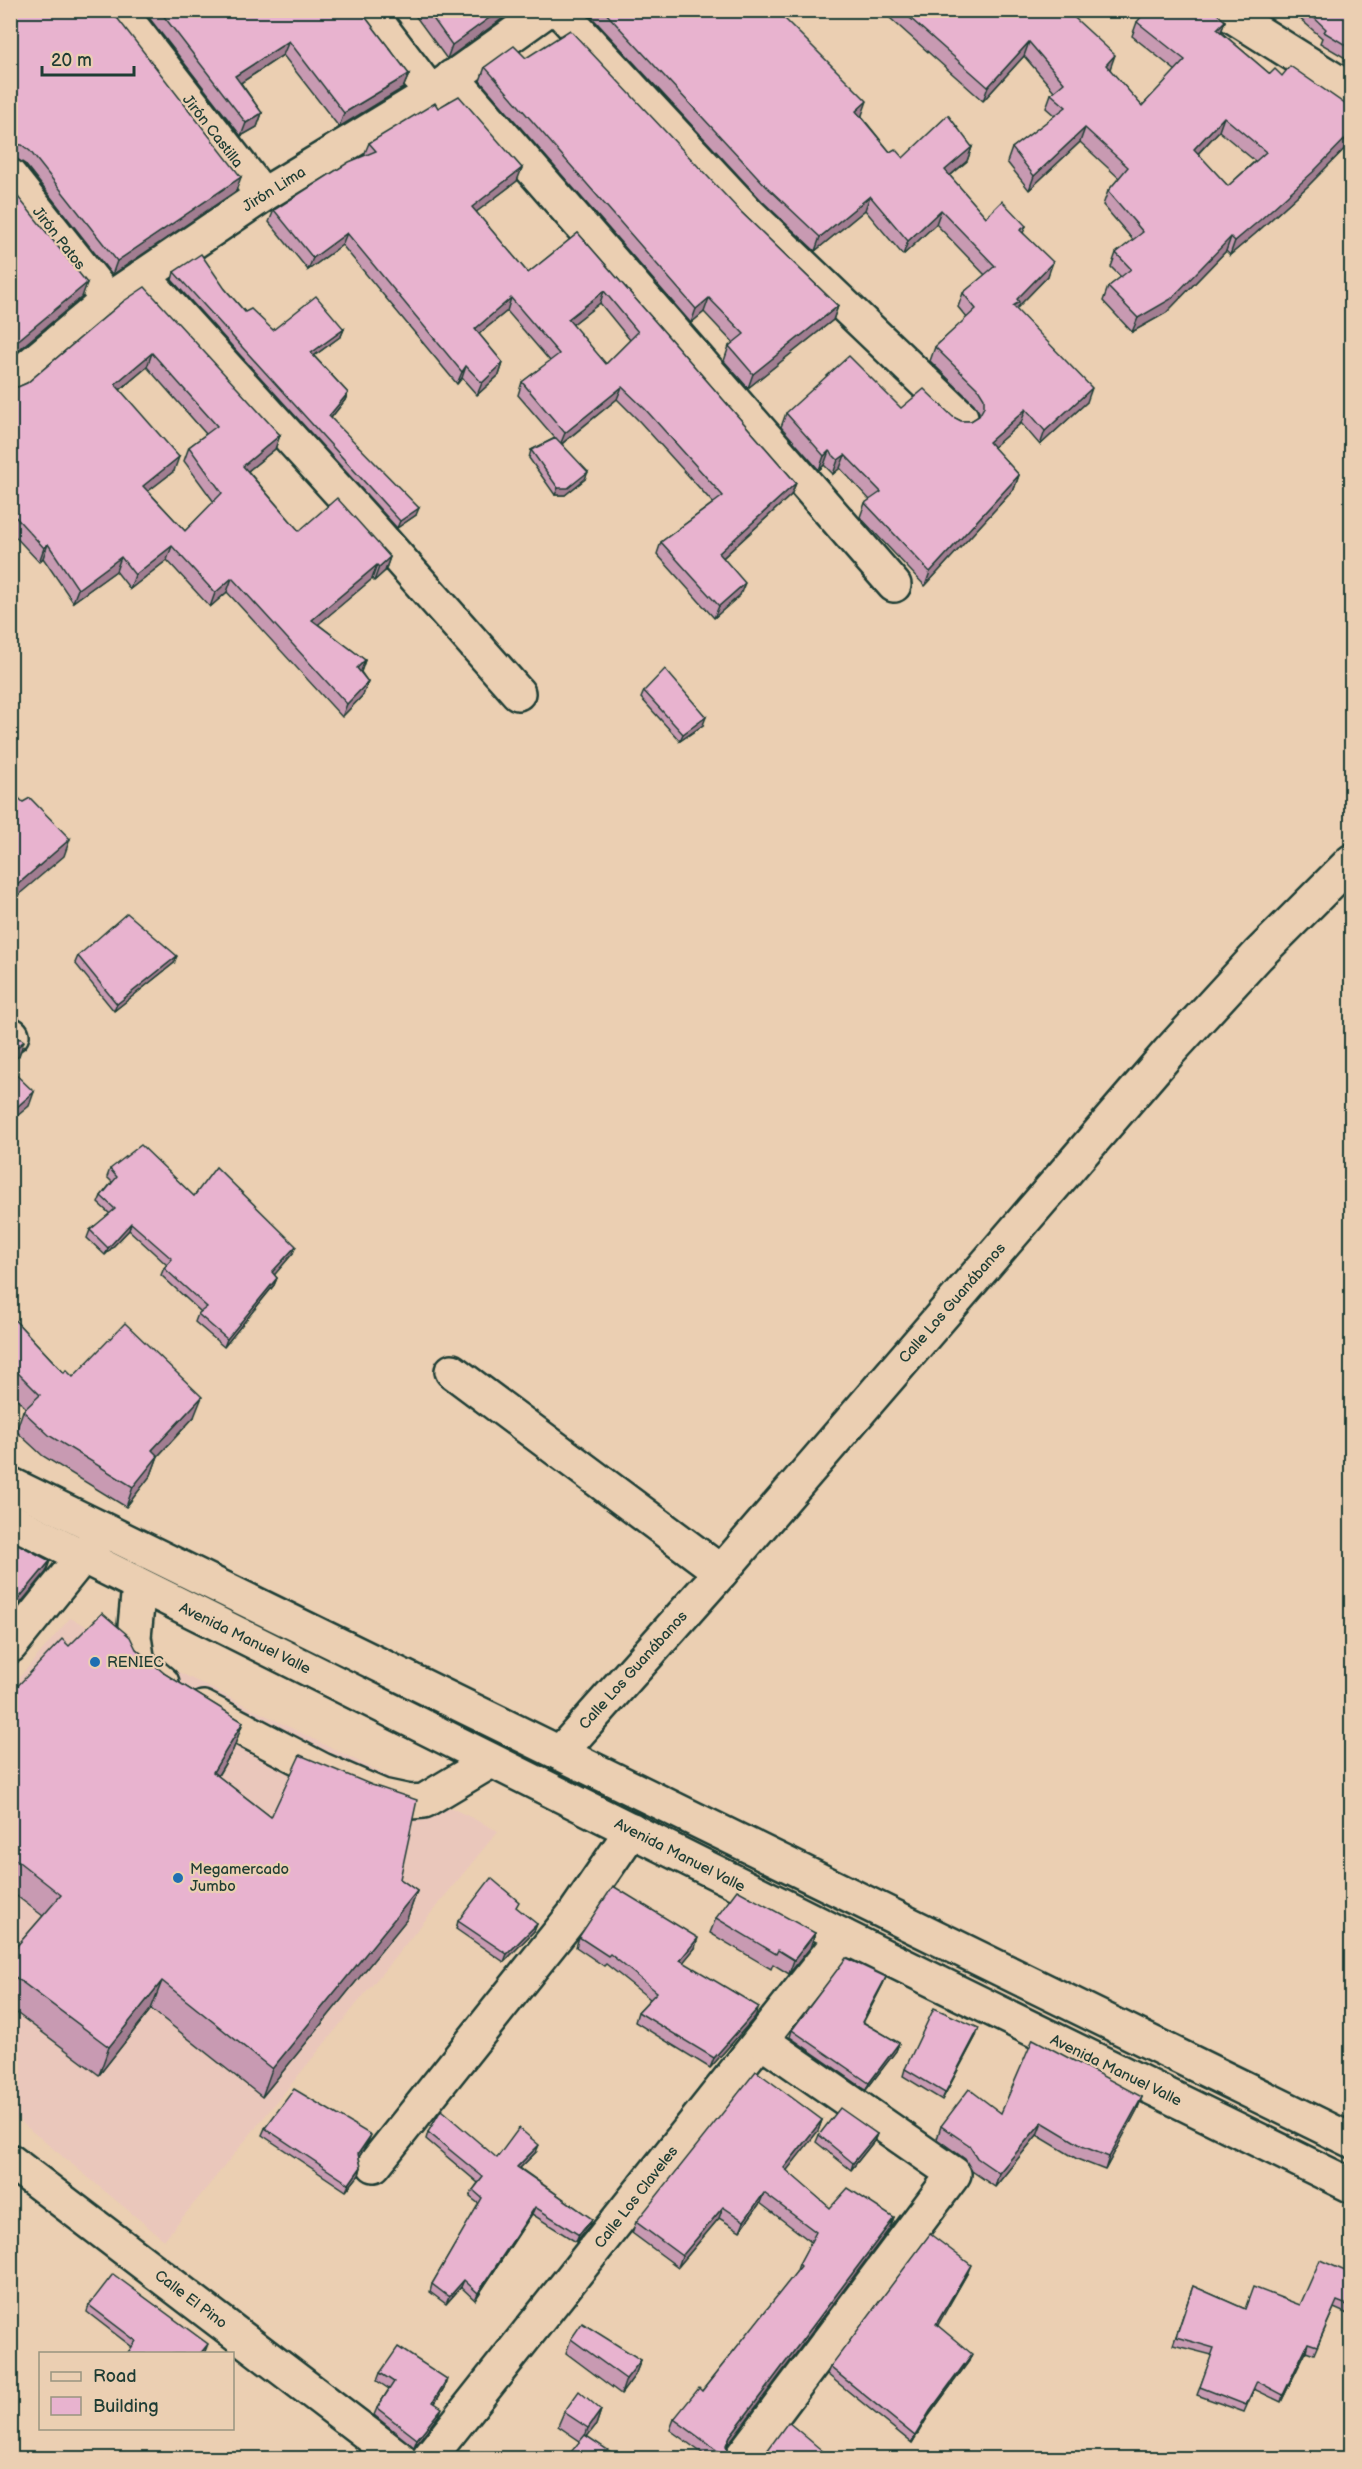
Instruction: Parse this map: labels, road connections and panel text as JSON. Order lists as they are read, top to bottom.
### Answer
{
  "streets": {
    "street": [
      "Jirón Castilla",
      "Jirón Lima",
      "Jirón Patos",
      "Calle Los Guanábanos",
      "Avenida Manuel Valle",
      "Calle Los Claveles",
      "Calle El Pino"
    ]
  },
  "crossings": [
    ["Jirón Castilla", "Jirón Lima"],
    ["Jirón Lima", "Jirón Patos"],
    ["Avenida Manuel Valle", "Calle Los Claveles"]
  ],
  "places": ["RENIEC", "Megamercado Jumbo"],
  "legend": ["Road", "Building"],
  "scale_bar": "20 m"
}
